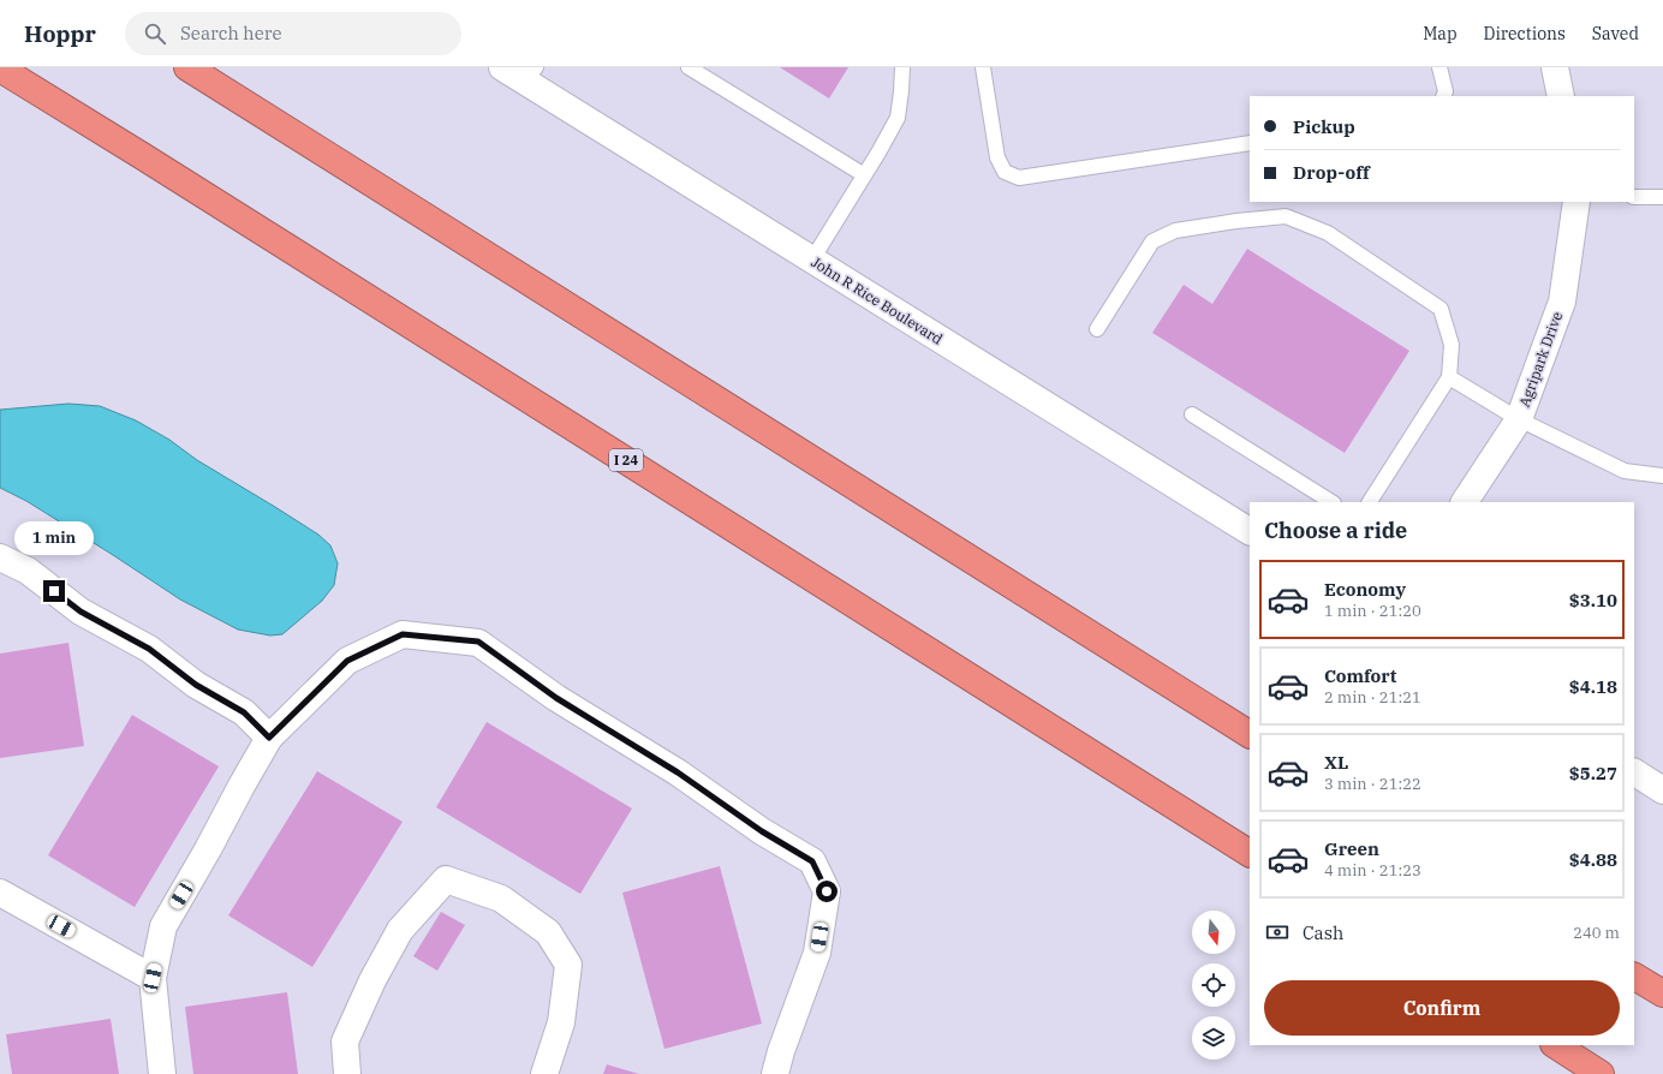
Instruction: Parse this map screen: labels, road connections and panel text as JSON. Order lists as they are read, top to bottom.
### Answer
{
  "streets": {
    "highway": ["I 24"],
    "street": ["John R Rice Boulevard", "Agripark Drive"]
  },
  "north": "bottom",
  "page": {
    "header": "Hoppr",
    "search": "Search here",
    "nav": ["Map", "Directions", "Saved"],
    "banner": ["Pickup", "Drop-off"],
    "heading": "Choose a ride",
    "bubble": "1 min",
    "list": [
      {
        "name": "Economy",
        "note": "1 min · 21:20",
        "value": "$3.10"
      },
      {
        "name": "Comfort",
        "note": "2 min · 21:21",
        "value": "$4.18"
      },
      {
        "name": "XL",
        "note": "3 min · 21:22",
        "value": "$5.27"
      },
      {
        "name": "Green",
        "note": "4 min · 21:23",
        "value": "$4.88"
      }
    ],
    "pay": ["Cash", "240 m"],
    "buttons": "Confirm"
  }
}
